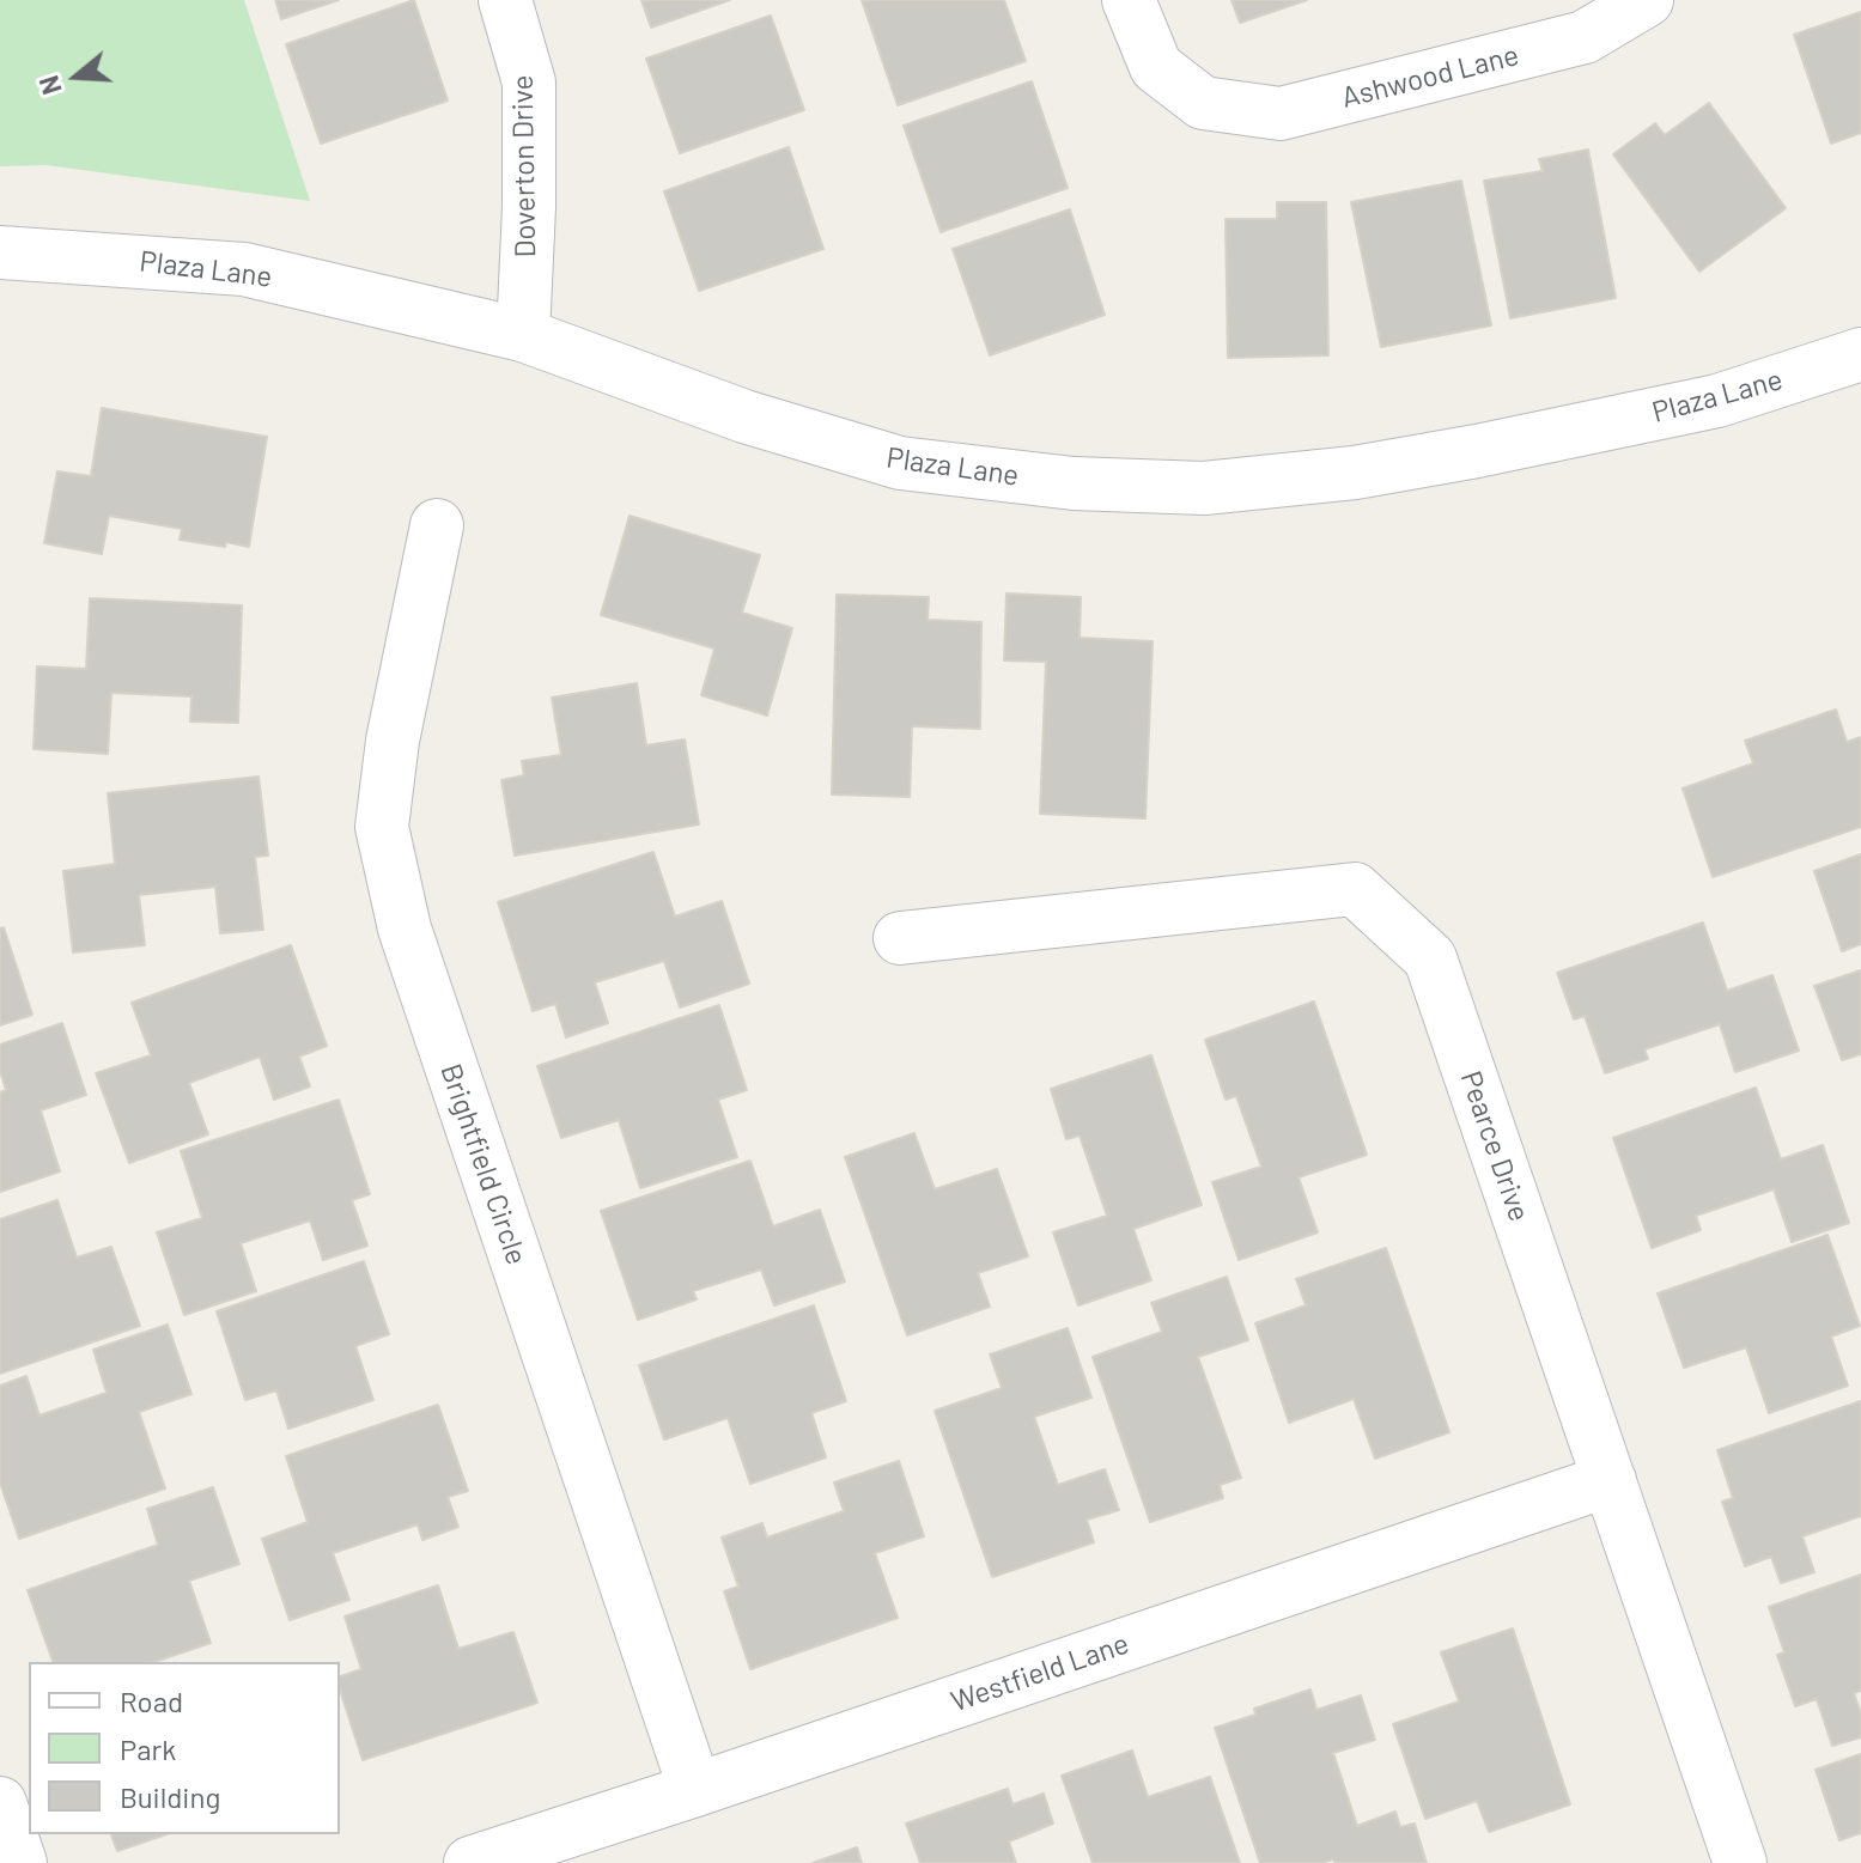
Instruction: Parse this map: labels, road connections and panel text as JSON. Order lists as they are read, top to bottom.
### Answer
{
  "streets": {
    "street": [
      "Ashwood Lane",
      "Doverton Drive",
      "Plaza Lane",
      "Pearce Drive",
      "Brightfield Circle",
      "Westfield Lane"
    ]
  },
  "crossings": [
    ["Doverton Drive", "Plaza Lane"],
    ["Pearce Drive", "Westfield Lane"],
    ["Brightfield Circle", "Westfield Lane"]
  ],
  "legend": ["Road", "Park", "Building"],
  "north": "left"
}
